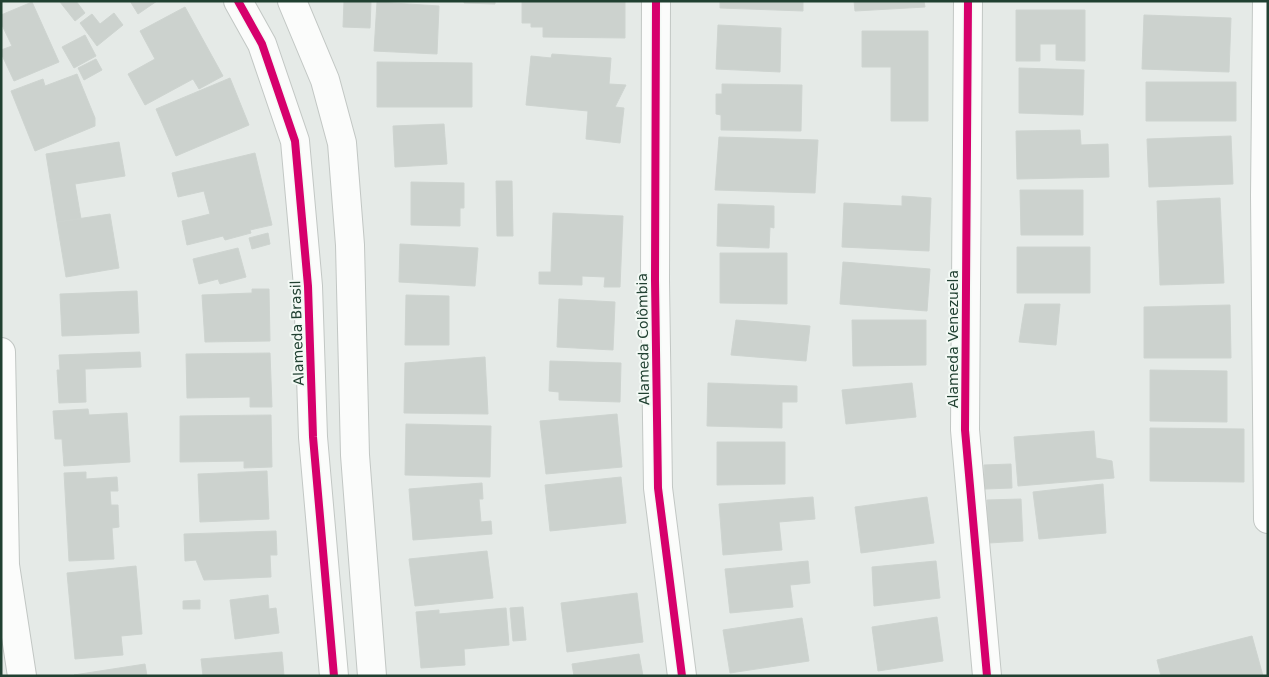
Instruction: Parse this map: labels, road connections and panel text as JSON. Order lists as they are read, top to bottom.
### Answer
{
  "streets": {
    "street": ["Alameda Brasil", "Alameda Colômbia", "Alameda Venezuela"]
  }
}
